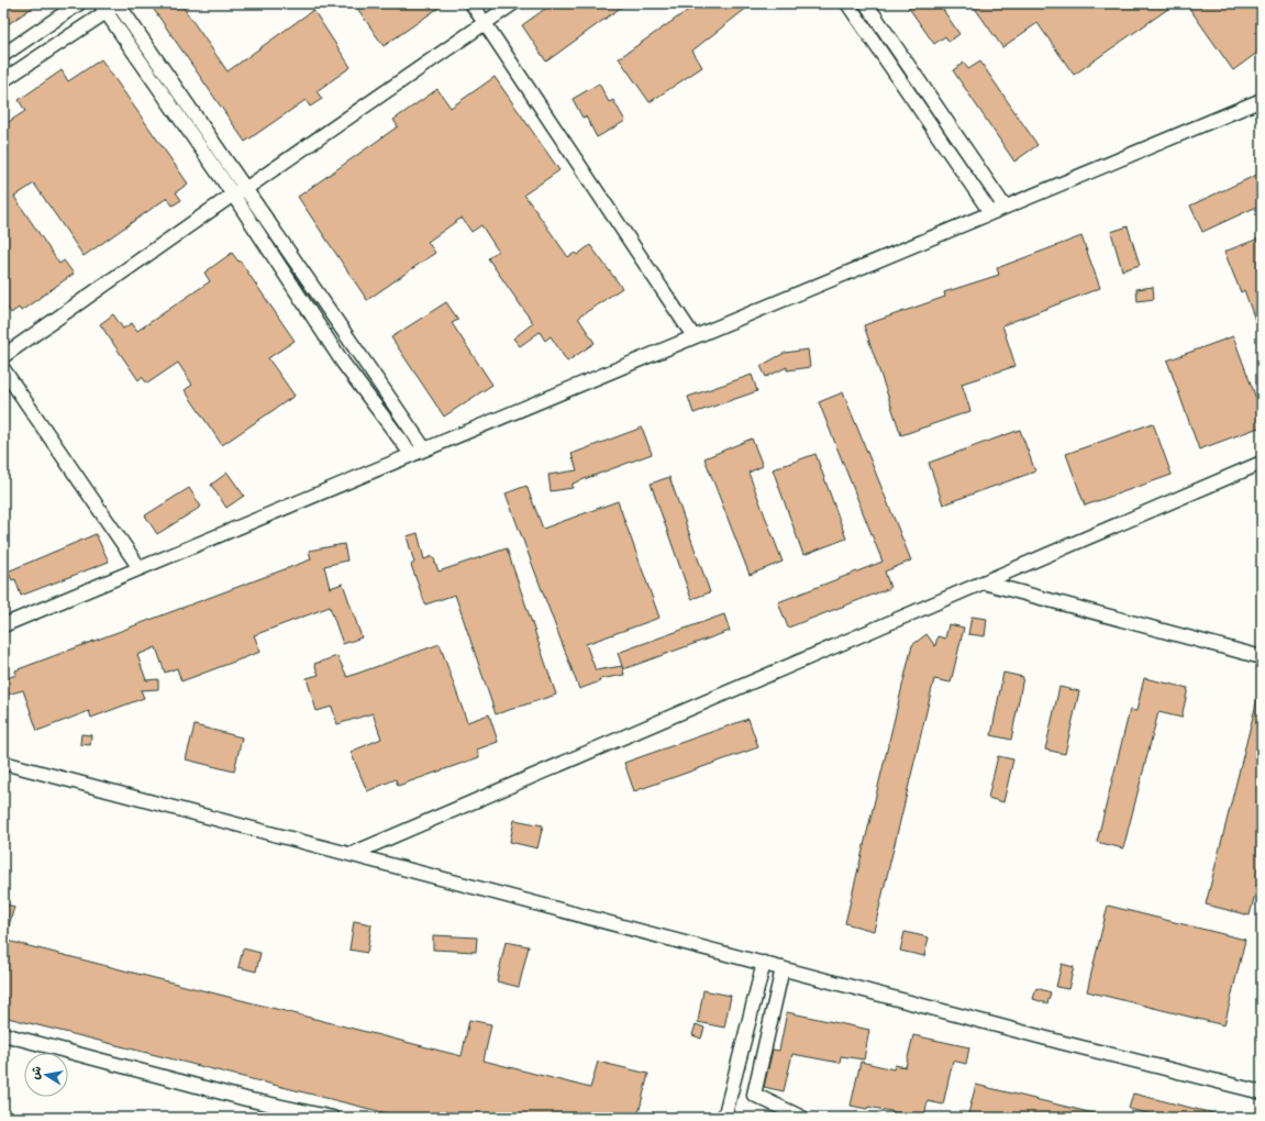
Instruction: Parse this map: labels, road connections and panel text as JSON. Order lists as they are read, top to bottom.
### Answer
{
  "north": "left"
}
